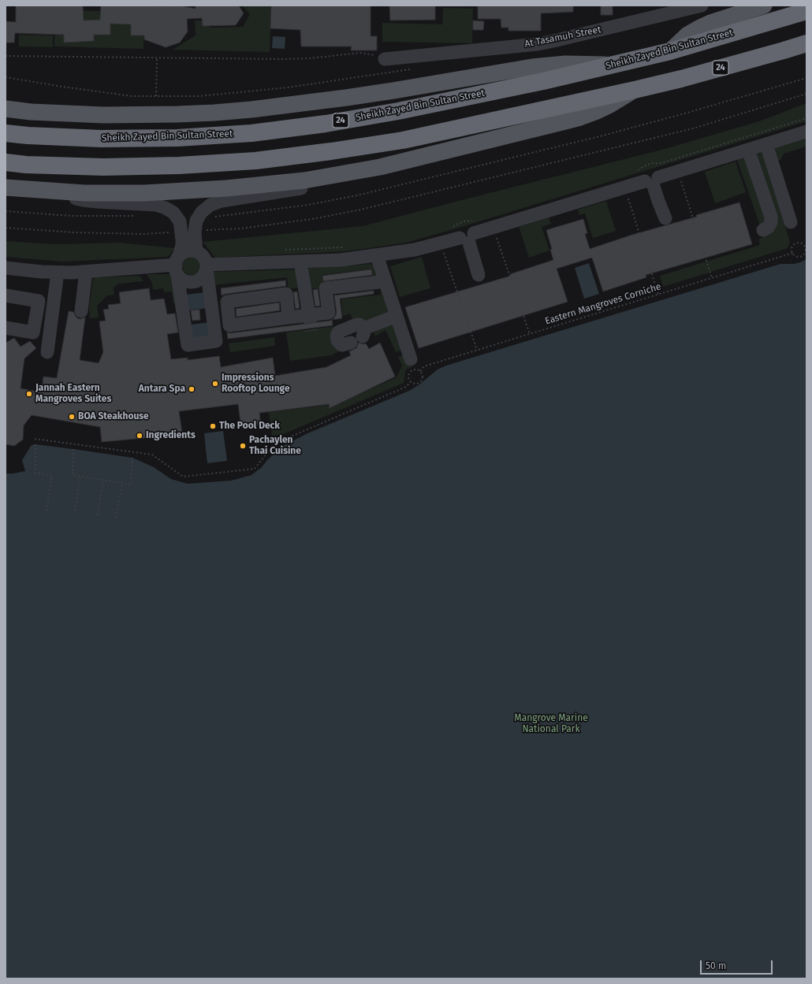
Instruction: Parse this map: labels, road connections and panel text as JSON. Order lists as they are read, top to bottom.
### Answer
{
  "streets": {
    "highway": ["Sheikh Zayed Bin Sultan Street", "24"],
    "street": ["At Tasamuh Street"],
    "path": ["Eastern Mangroves Corniche"]
  },
  "parks": ["Mangrove Marine National Park"],
  "places": [
    "Impressions Rooftop Lounge",
    "Antara Spa",
    "Jannah Eastern Mangroves Suites",
    "BOA Steakhouse",
    "The Pool Deck",
    "Ingredients",
    "Pachaylen Thai Cuisine"
  ],
  "scale_bar": "50 m"
}
